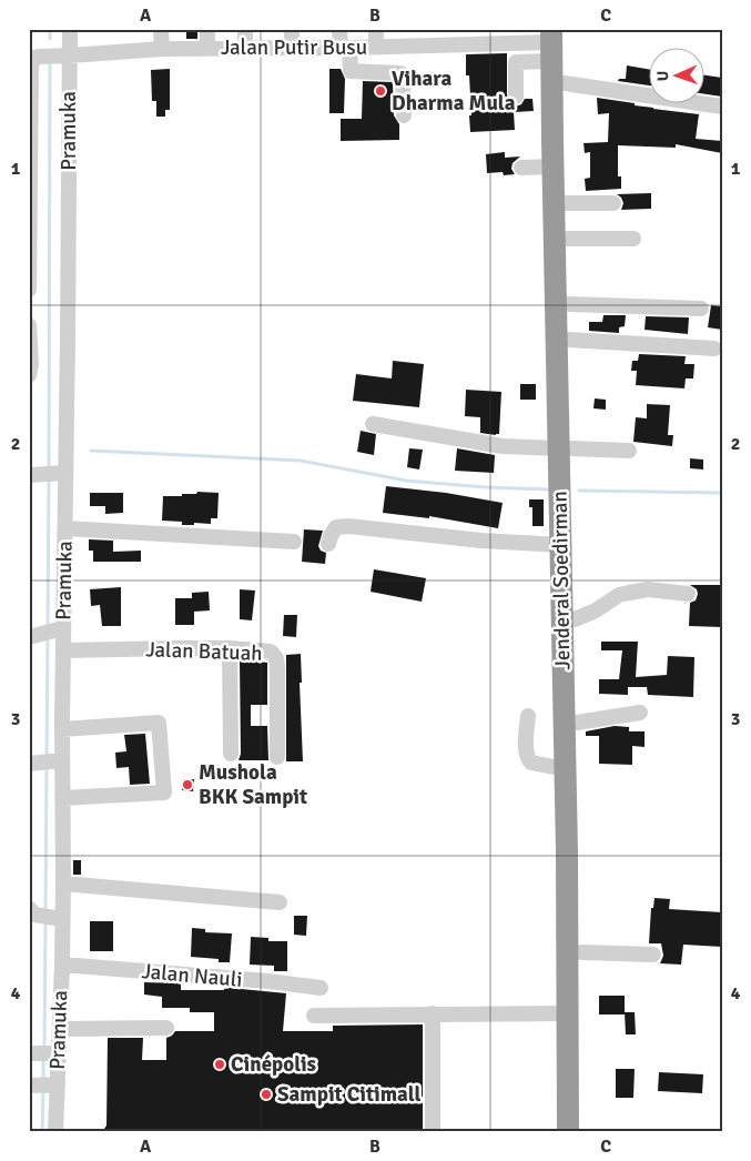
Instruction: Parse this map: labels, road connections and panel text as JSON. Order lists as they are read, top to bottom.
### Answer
{
  "streets": {
    "highway": ["Jenderal Soedirman"],
    "street": [
      "Jalan Putir Busu",
      "Pramuka",
      "Jalan Batuah",
      "Jalan Nauli"
    ]
  },
  "crossings": [
    ["Jalan Putir Busu", "Pramuka"],
    ["Jalan Putir Busu", "Jenderal Soedirman"],
    ["Pramuka", "Jalan Batuah"],
    ["Pramuka", "Jalan Nauli"]
  ],
  "places": [
    "Vihara Dharma Mula",
    "Mushola BKK Sampit",
    "Cinépolis",
    "Sampit Citimall"
  ],
  "north": "left",
  "grid": {
    "columns": ["A", "B", "C"],
    "rows": [
      "1",
      "2",
      "3",
      "4"
    ]
  }
}
